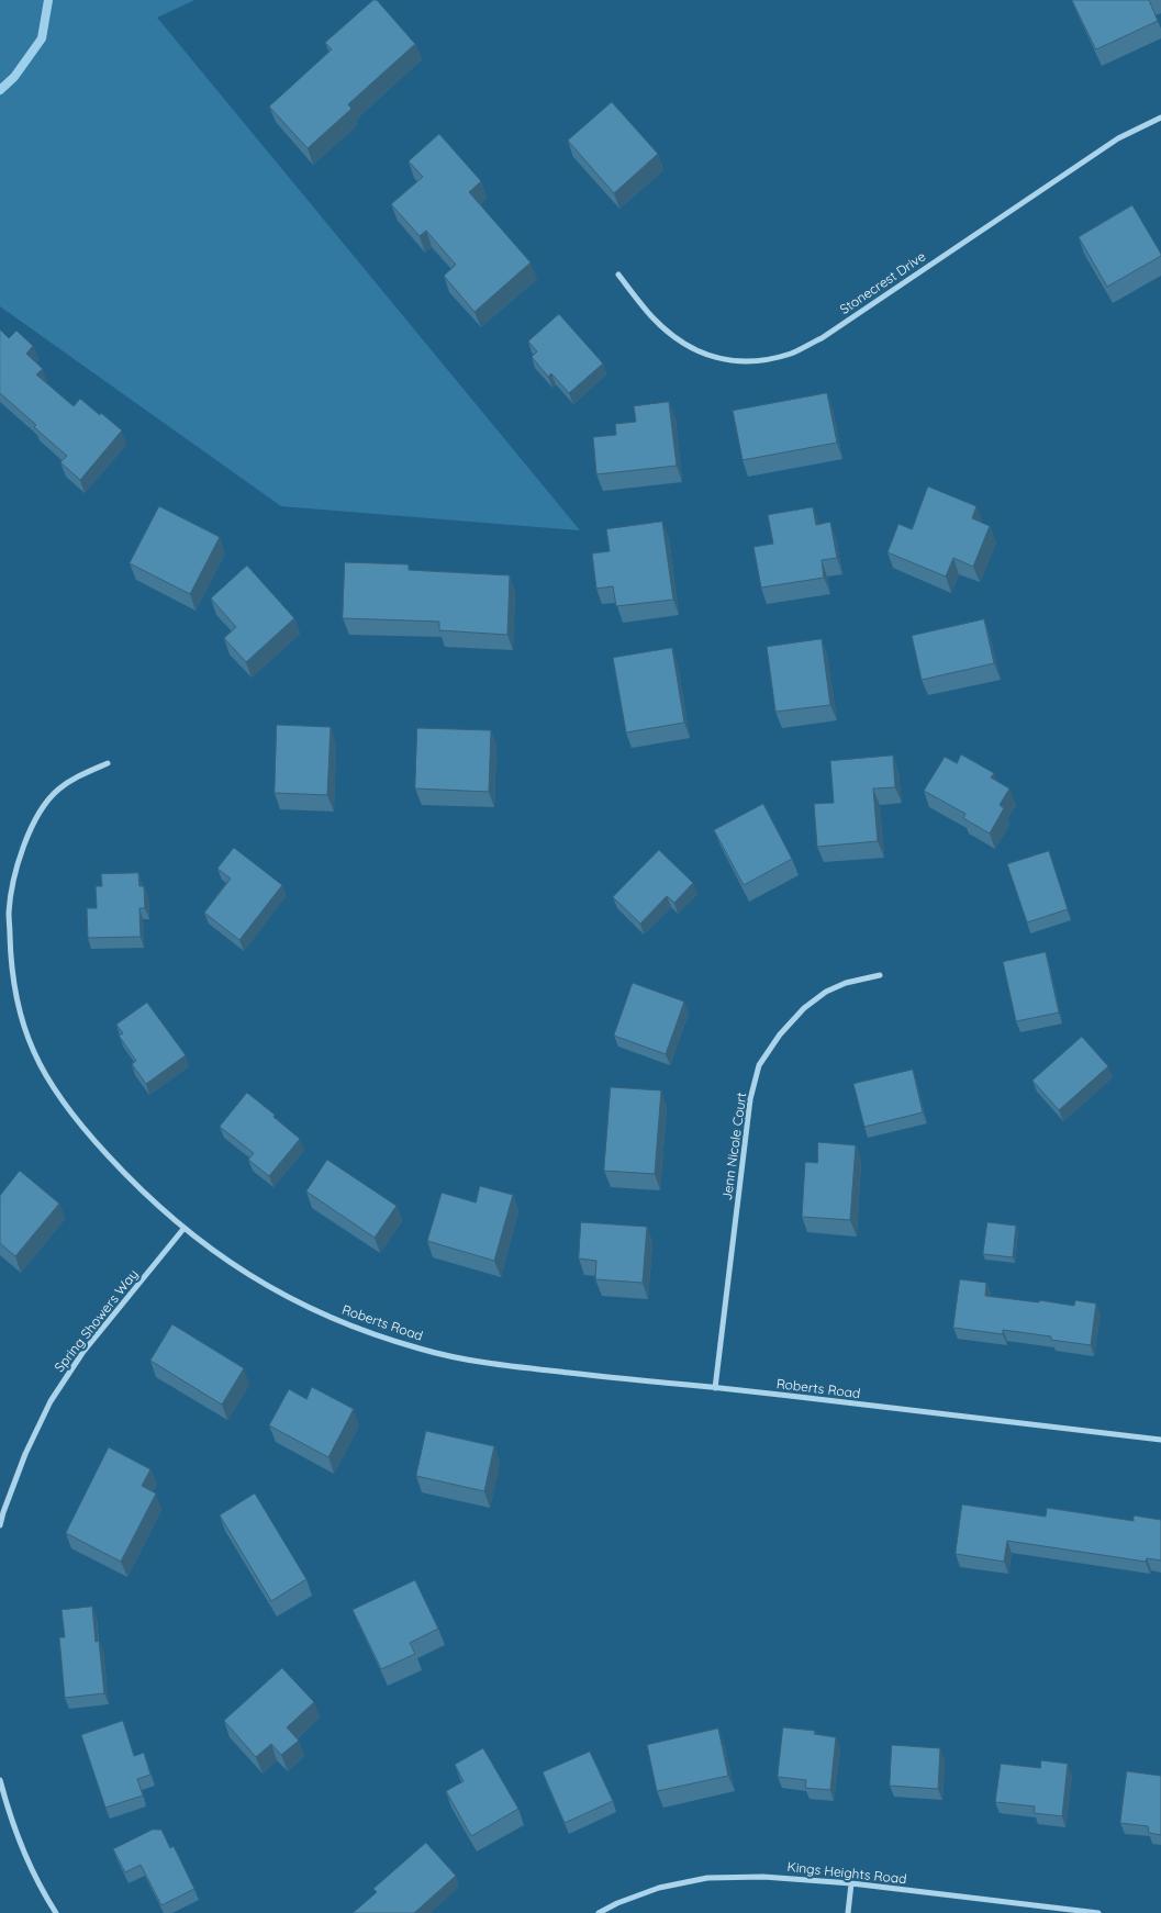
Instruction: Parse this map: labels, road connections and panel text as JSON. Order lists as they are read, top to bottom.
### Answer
{
  "streets": {
    "street": [
      "Stonecrest Drive",
      "Jenn Nicole Court",
      "Spring Showers Way",
      "Roberts Road",
      "Kings Heights Road"
    ]
  },
  "crossings": [
    ["Jenn Nicole Court", "Roberts Road"],
    ["Spring Showers Way", "Roberts Road"]
  ]
}
